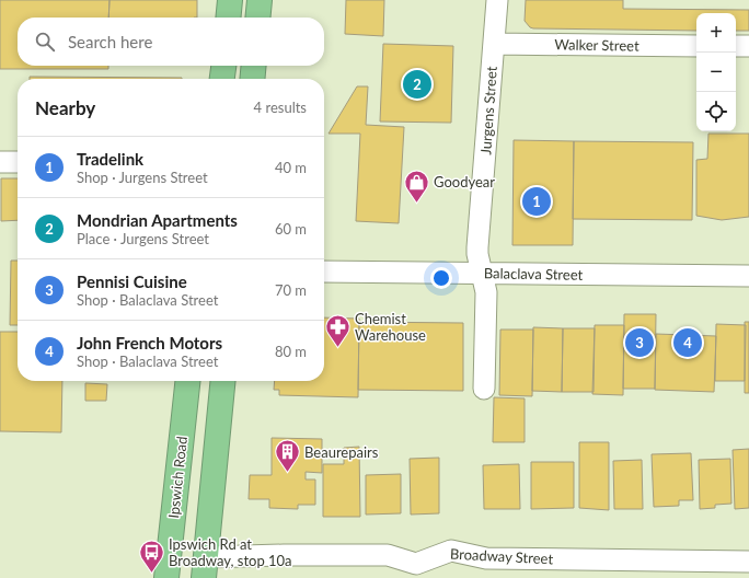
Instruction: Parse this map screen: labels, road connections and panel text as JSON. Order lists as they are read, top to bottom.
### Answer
{
  "streets": {
    "highway": ["Ipswich Road"],
    "street": [
      "Walker Street",
      "Jurgens Street",
      "Balaclava Street",
      "Broadway Street"
    ]
  },
  "crossings": [
    ["Walker Street", "Jurgens Street"],
    ["Jurgens Street", "Balaclava Street"]
  ],
  "places": {
    "shop": ["Goodyear"],
    "pharmacy": ["Chemist Warehouse"],
    "building": ["Beaurepairs"],
    "bus stop": ["Ipswich Rd at Broadway, stop 10a"]
  },
  "page": {
    "map_buttons": ["+", "−"],
    "search": "Search here",
    "pins": [
      "2",
      "1",
      "3",
      "4"
    ],
    "heading": ["Nearby", "4 results"],
    "list": [
      {
        "mark": "1",
        "name": "Tradelink",
        "note": "Shop · Jurgens Street",
        "value": "40 m"
      },
      {
        "mark": "2",
        "name": "Mondrian Apartments",
        "note": "Place · Jurgens Street",
        "value": "60 m"
      },
      {
        "mark": "3",
        "name": "Pennisi Cuisine",
        "note": "Shop · Balaclava Street",
        "value": "70 m"
      },
      {
        "mark": "4",
        "name": "John French Motors",
        "note": "Shop · Balaclava Street",
        "value": "80 m"
      }
    ]
  }
}
